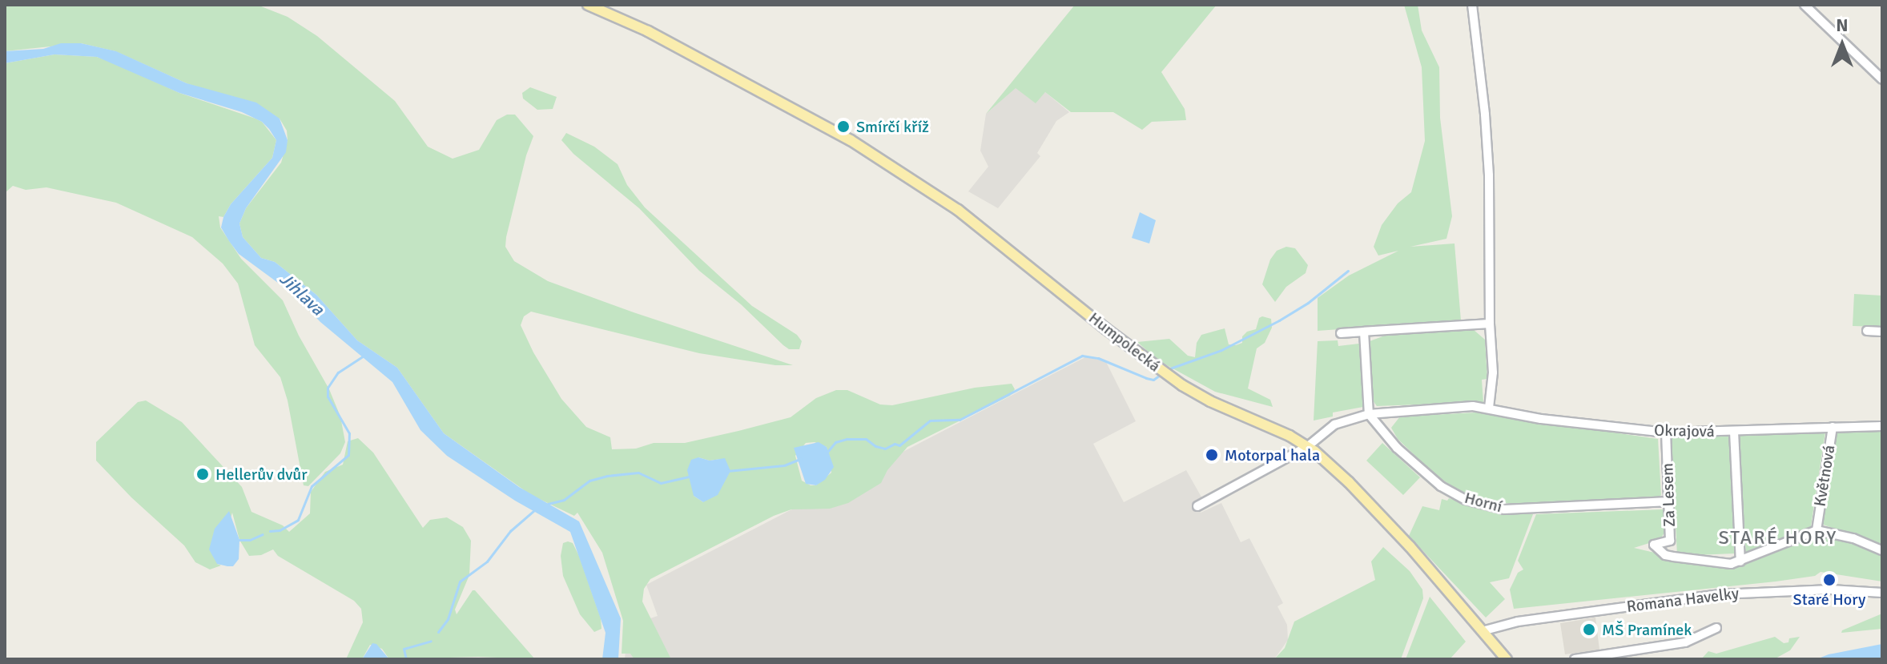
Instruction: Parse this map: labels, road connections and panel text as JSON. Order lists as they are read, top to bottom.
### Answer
{
  "streets": {
    "main road": ["Humpolecká"],
    "street": [
      "Okrajová",
      "Květnová",
      "Za Lesem",
      "Horní",
      "Romana Havelky"
    ]
  },
  "crossings": [
    ["Humpolecká", "Okrajová"],
    ["Humpolecká", "Romana Havelky"],
    ["Okrajová", "Květnová"],
    ["Okrajová", "Za Lesem"],
    ["Okrajová", "Horní"],
    ["Za Lesem", "Horní"]
  ],
  "districts": ["STARÉ HORY"],
  "water": ["Jihlava"],
  "places": [
    "Smírčí kříž",
    "Motorpal hala",
    "Hellerův dvůr",
    "Staré Hory",
    "MŠ Pramínek"
  ],
  "north": "top"
}
